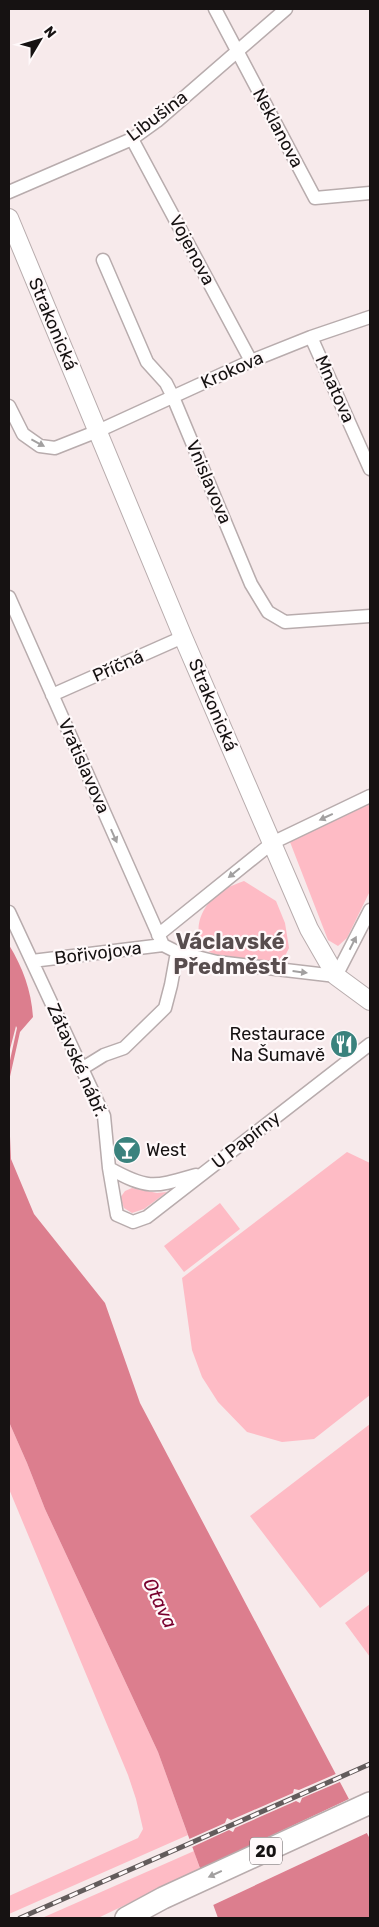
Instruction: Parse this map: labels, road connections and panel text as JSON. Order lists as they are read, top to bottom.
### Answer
{
  "streets": {
    "highway": ["20"],
    "main road": ["Strakonická"],
    "street": [
      "Libušina",
      "Neklanova",
      "Vojenova",
      "Krokova",
      "Mnatova",
      "Vnislavova",
      "Příčná",
      "Vratislavova",
      "Bořivojova",
      "Zátavské nábř.",
      "U Papírny"
    ]
  },
  "crossings": [
    ["Libušina", "Neklanova"],
    ["Libušina", "Vojenova"],
    ["Vojenova", "Krokova"],
    ["Strakonická", "Krokova"],
    ["Strakonická", "Příčná"],
    ["Krokova", "Mnatova"],
    ["Krokova", "Vnislavova"],
    ["Příčná", "Vratislavova"],
    ["Vratislavova", "Bořivojova"],
    ["Bořivojova", "Zátavské nábř."],
    ["Zátavské nábř.", "U Papírny"]
  ],
  "one_way": ["Vratislavova"],
  "districts": ["Václavské Předměstí"],
  "water": ["Otava"],
  "places": {
    "restaurant": ["Restaurace Na Šumavě"],
    "bar": ["West"]
  },
  "north": "top right"
}
